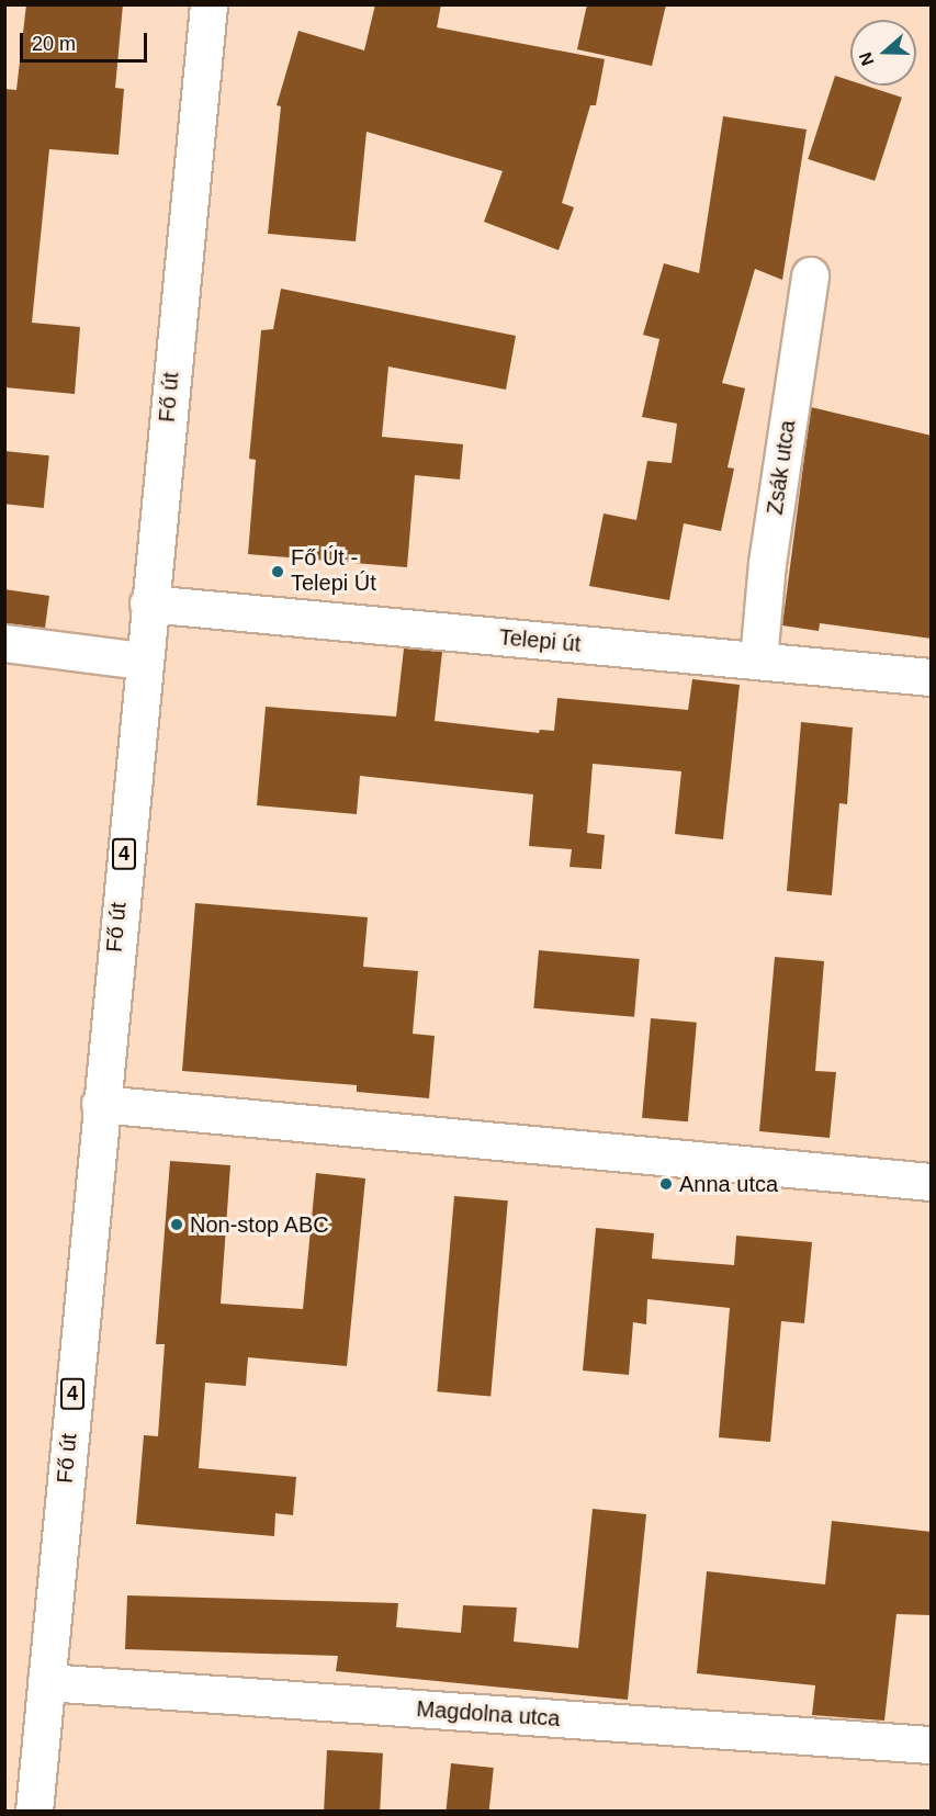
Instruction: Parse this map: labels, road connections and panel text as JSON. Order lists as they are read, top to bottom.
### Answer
{
  "streets": {
    "main road": [
      "Fő út",
      "Zsák utca",
      "Telepi út",
      "4",
      "Magdolna utca"
    ]
  },
  "crossings": [
    ["Fő út", "Telepi út"],
    ["Fő út", "Magdolna utca"],
    ["Zsák utca", "Telepi út"]
  ],
  "places": ["Fő Út - Telepi Út", "Anna utca", "Non-stop ABC"],
  "scale_bar": "20 m",
  "north": "left"
}
